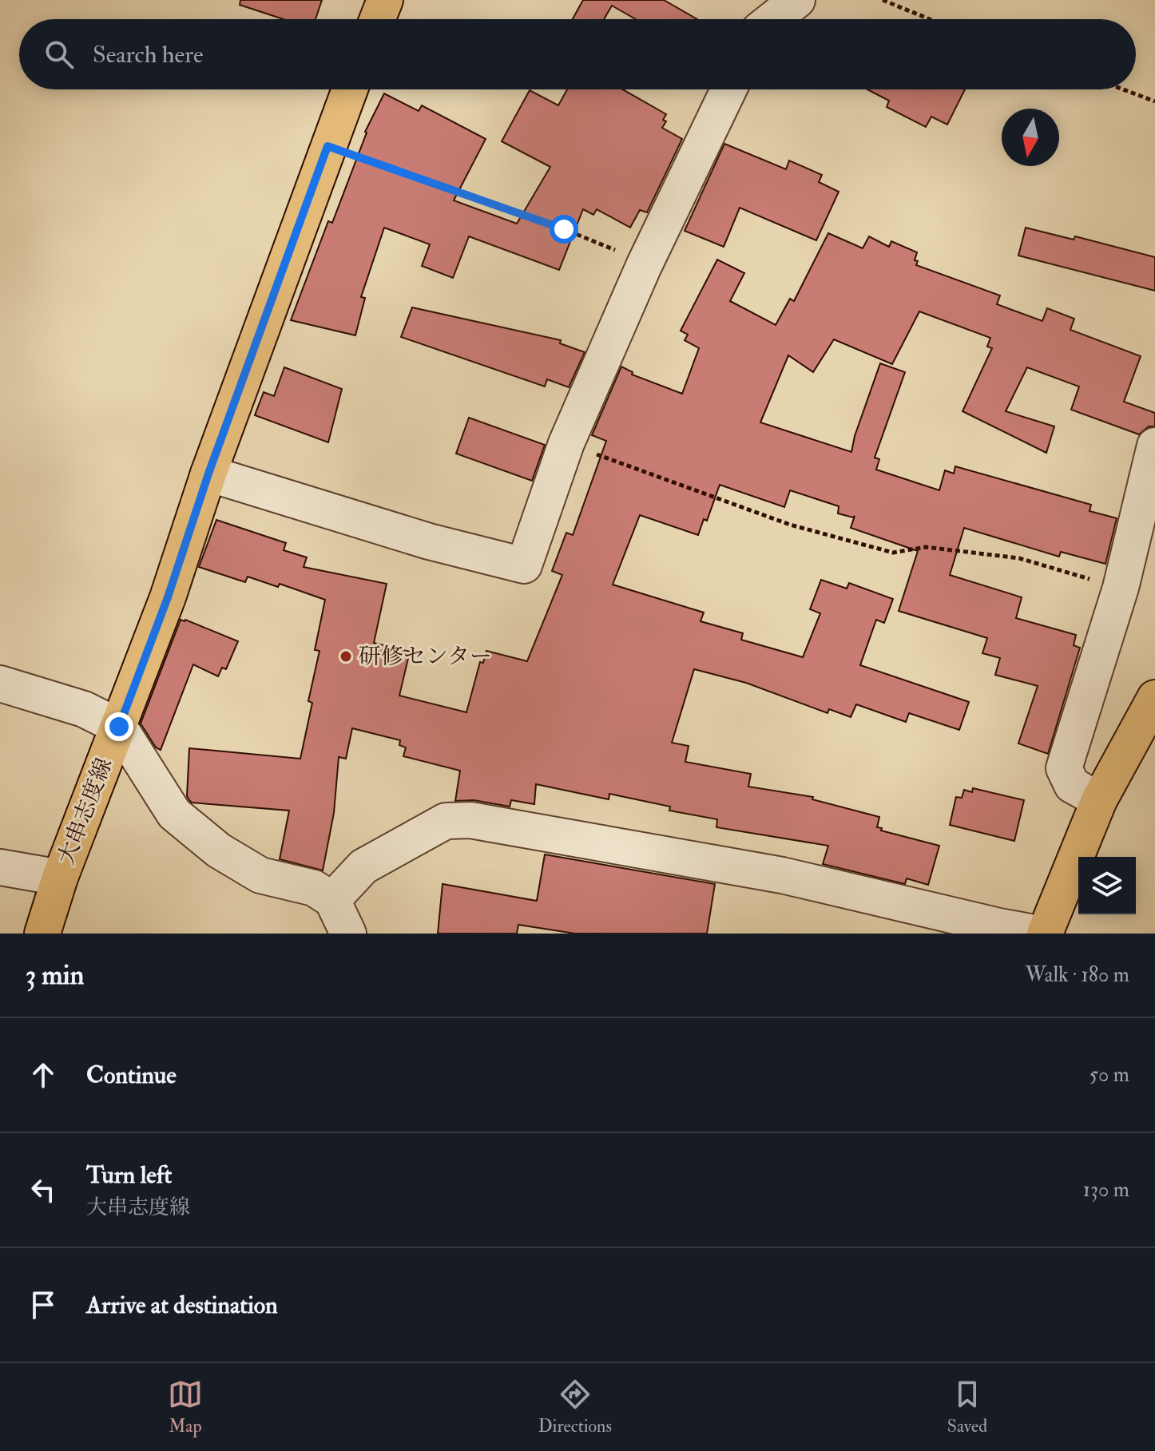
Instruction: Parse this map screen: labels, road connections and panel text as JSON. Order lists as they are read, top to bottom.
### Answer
{
  "streets": {
    "main road": ["大串志度線"]
  },
  "places": ["研修センター"],
  "north": "bottom",
  "page": {
    "search": "Search here",
    "heading": ["3 min", "Walk · 180 m"],
    "list": [
      ["Continue", "50 m"],
      ["Turn left", "大串志度線", "130 m"],
      "Arrive at destination"
    ],
    "nav": ["Map", "Directions", "Saved"]
  }
}
